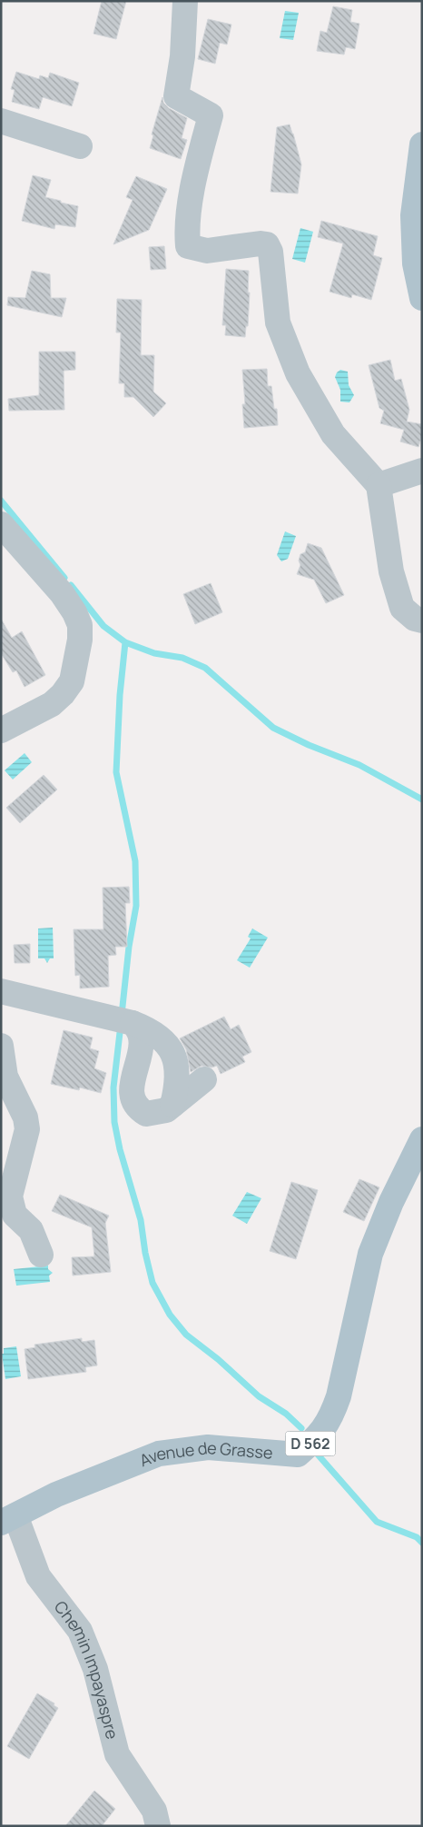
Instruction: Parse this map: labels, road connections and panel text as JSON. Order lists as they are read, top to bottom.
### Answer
{
  "streets": {
    "main road": ["D 562", "Avenue de Grasse"],
    "street": ["Chemin Impayaspre"]
  },
  "crossings": [
    ["Avenue de Grasse", "Chemin Impayaspre"]
  ]
}
